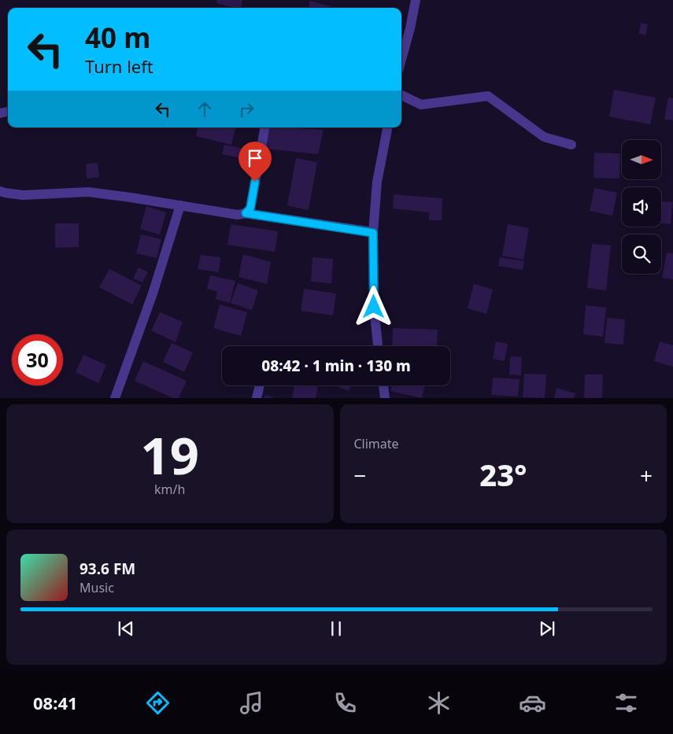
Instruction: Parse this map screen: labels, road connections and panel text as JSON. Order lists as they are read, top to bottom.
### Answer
{
  "north": "right",
  "page": {
    "turn": ["40 m", "Turn left"],
    "limit": "30",
    "trip": "08:42 · 1 min · 130 m",
    "tile": [
      ["19", "km/h"],
      "Climate"
    ],
    "heat": ["−", "23°", "+"],
    "song": ["93.6 FM", "Music"],
    "tabs": "08:41"
  }
}
